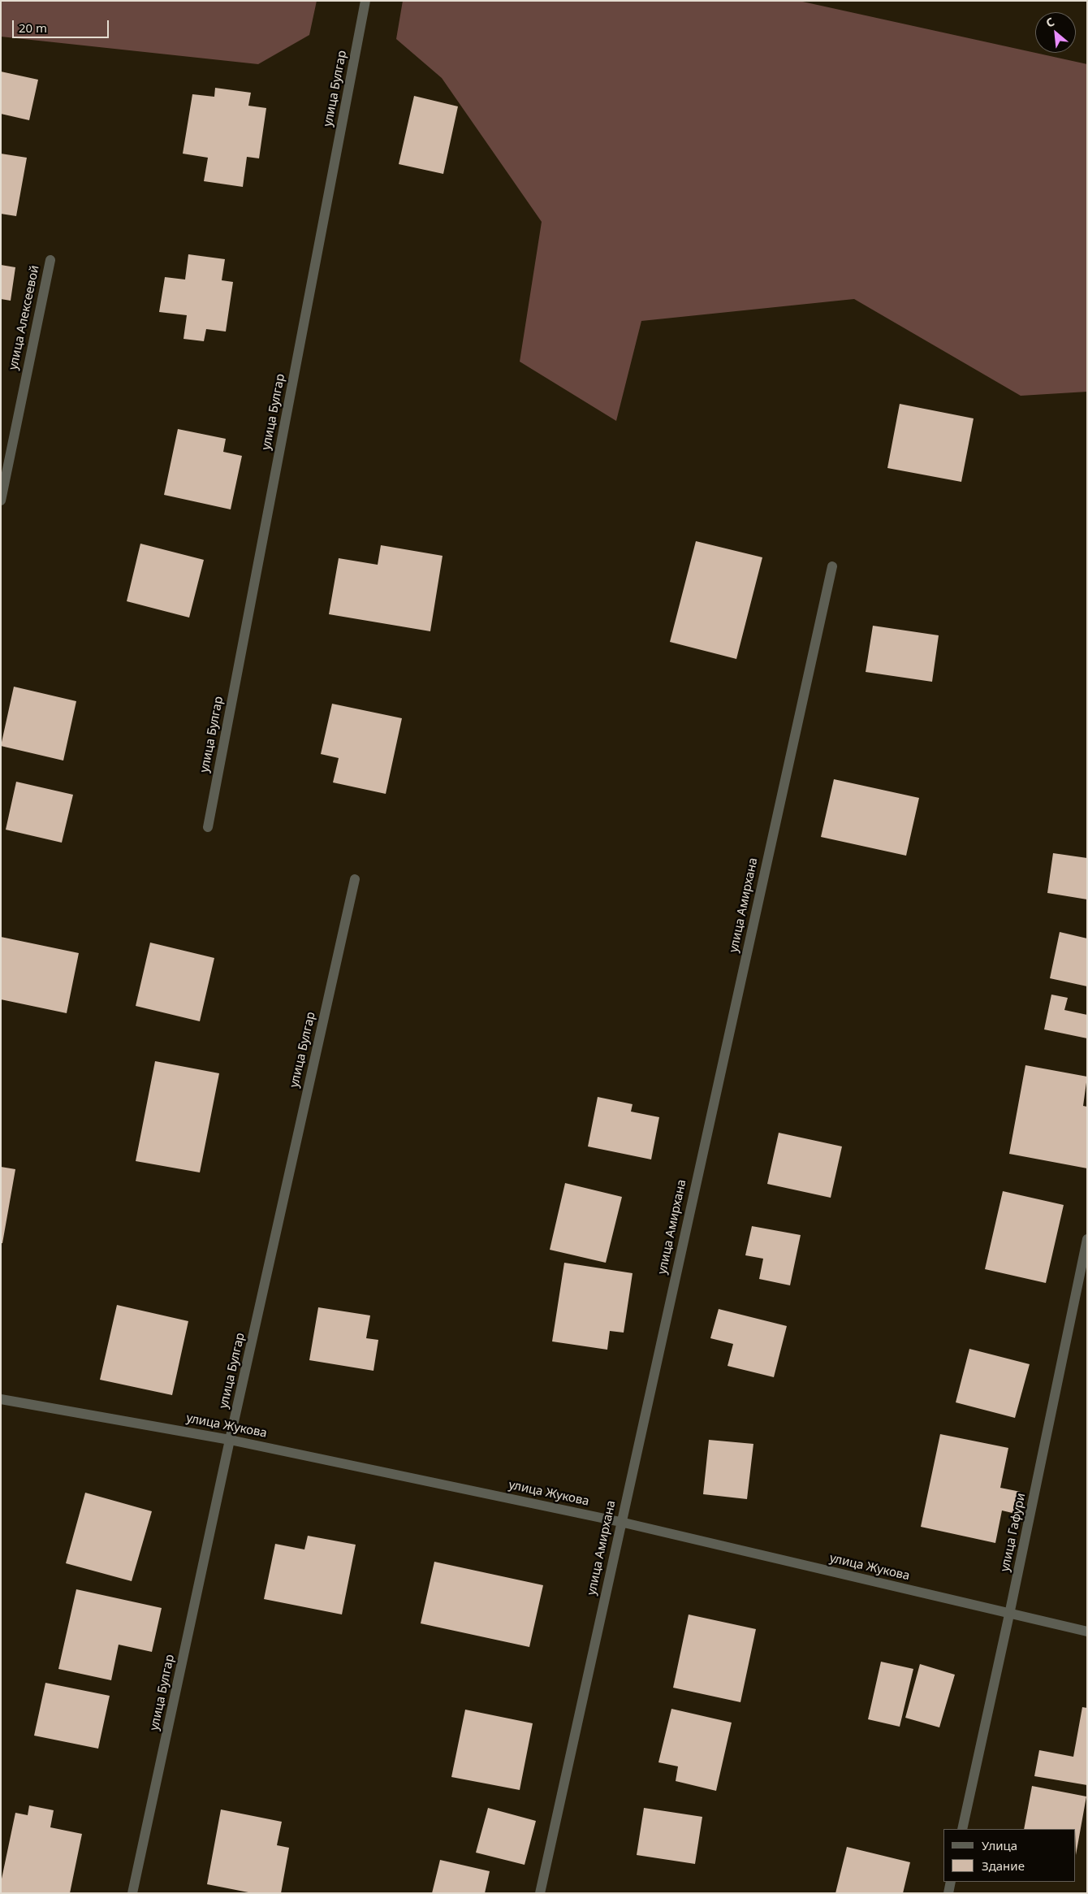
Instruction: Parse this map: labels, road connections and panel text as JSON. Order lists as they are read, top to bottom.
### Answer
{
  "streets": {
    "street": [
      "улица Булгар",
      "улица Алексеевой",
      "улица Амирхана",
      "улица Жукова",
      "улица Гафури"
    ]
  },
  "crossings": [
    ["улица Булгар", "улица Жукова"],
    ["улица Амирхана", "улица Жукова"],
    ["улица Жукова", "улица Гафури"]
  ],
  "legend": ["Улица", "Здание"],
  "scale_bar": "20 m",
  "north": "top left"
}
